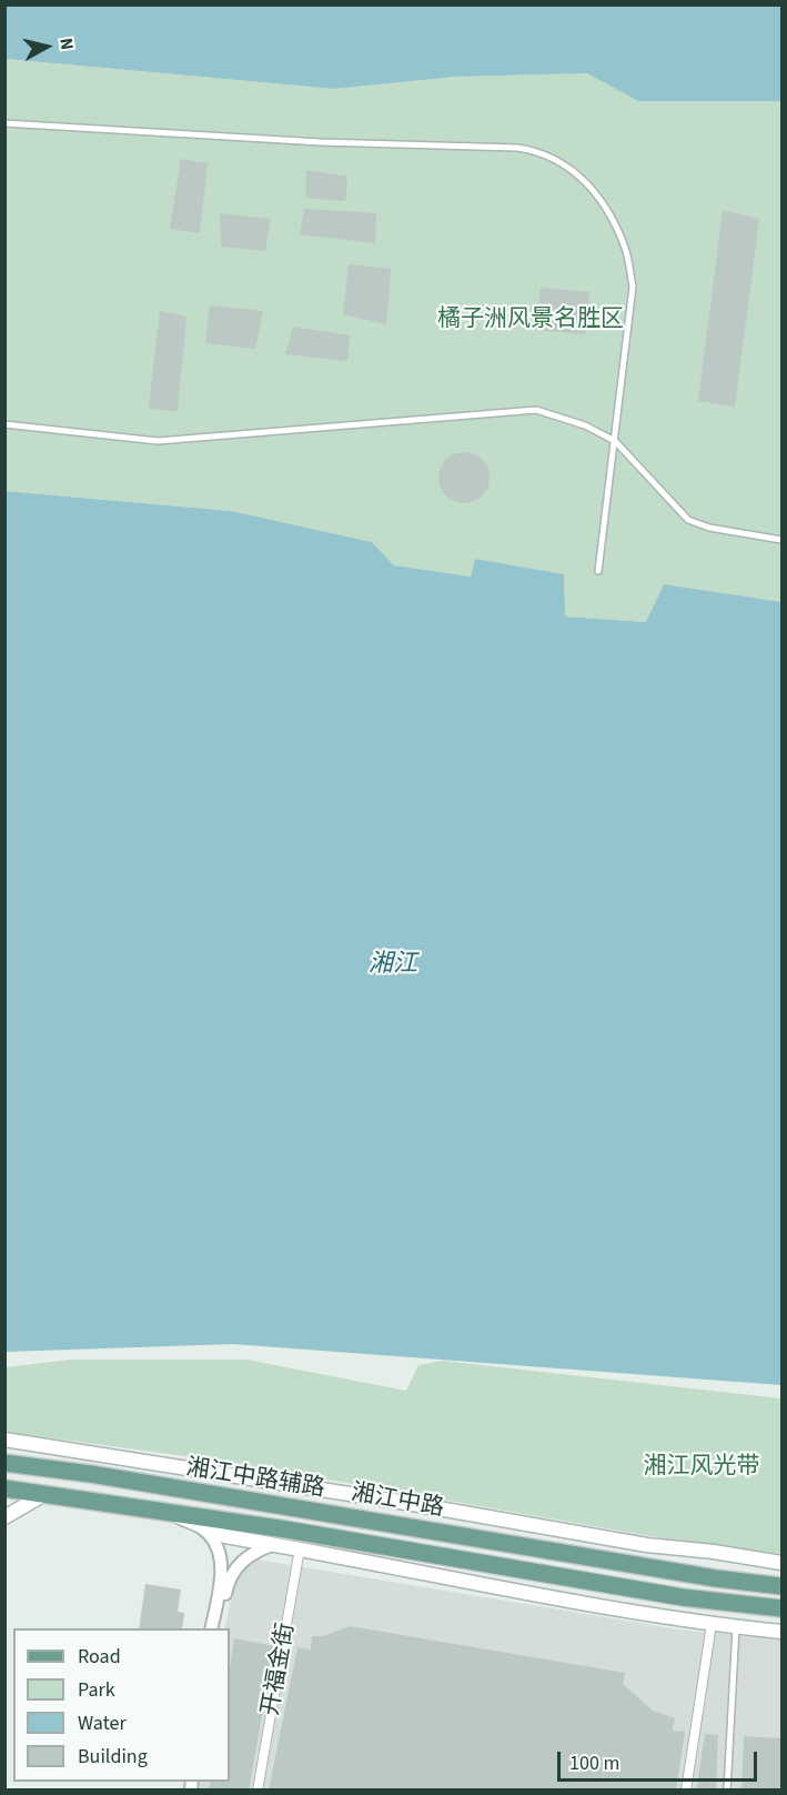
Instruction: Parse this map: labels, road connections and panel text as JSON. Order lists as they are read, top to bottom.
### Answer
{
  "streets": {
    "main road": ["湘江中路"],
    "street": ["湘江中路辅路", "开福金街"]
  },
  "crossings": [
    ["湘江中路", "开福金街"]
  ],
  "water": ["湘江"],
  "parks": ["橘子洲风景名胜区", "湘江风光带"],
  "legend": [
    "Road",
    "Park",
    "Water",
    "Building"
  ],
  "scale_bar": "100 m",
  "north": "right"
}
